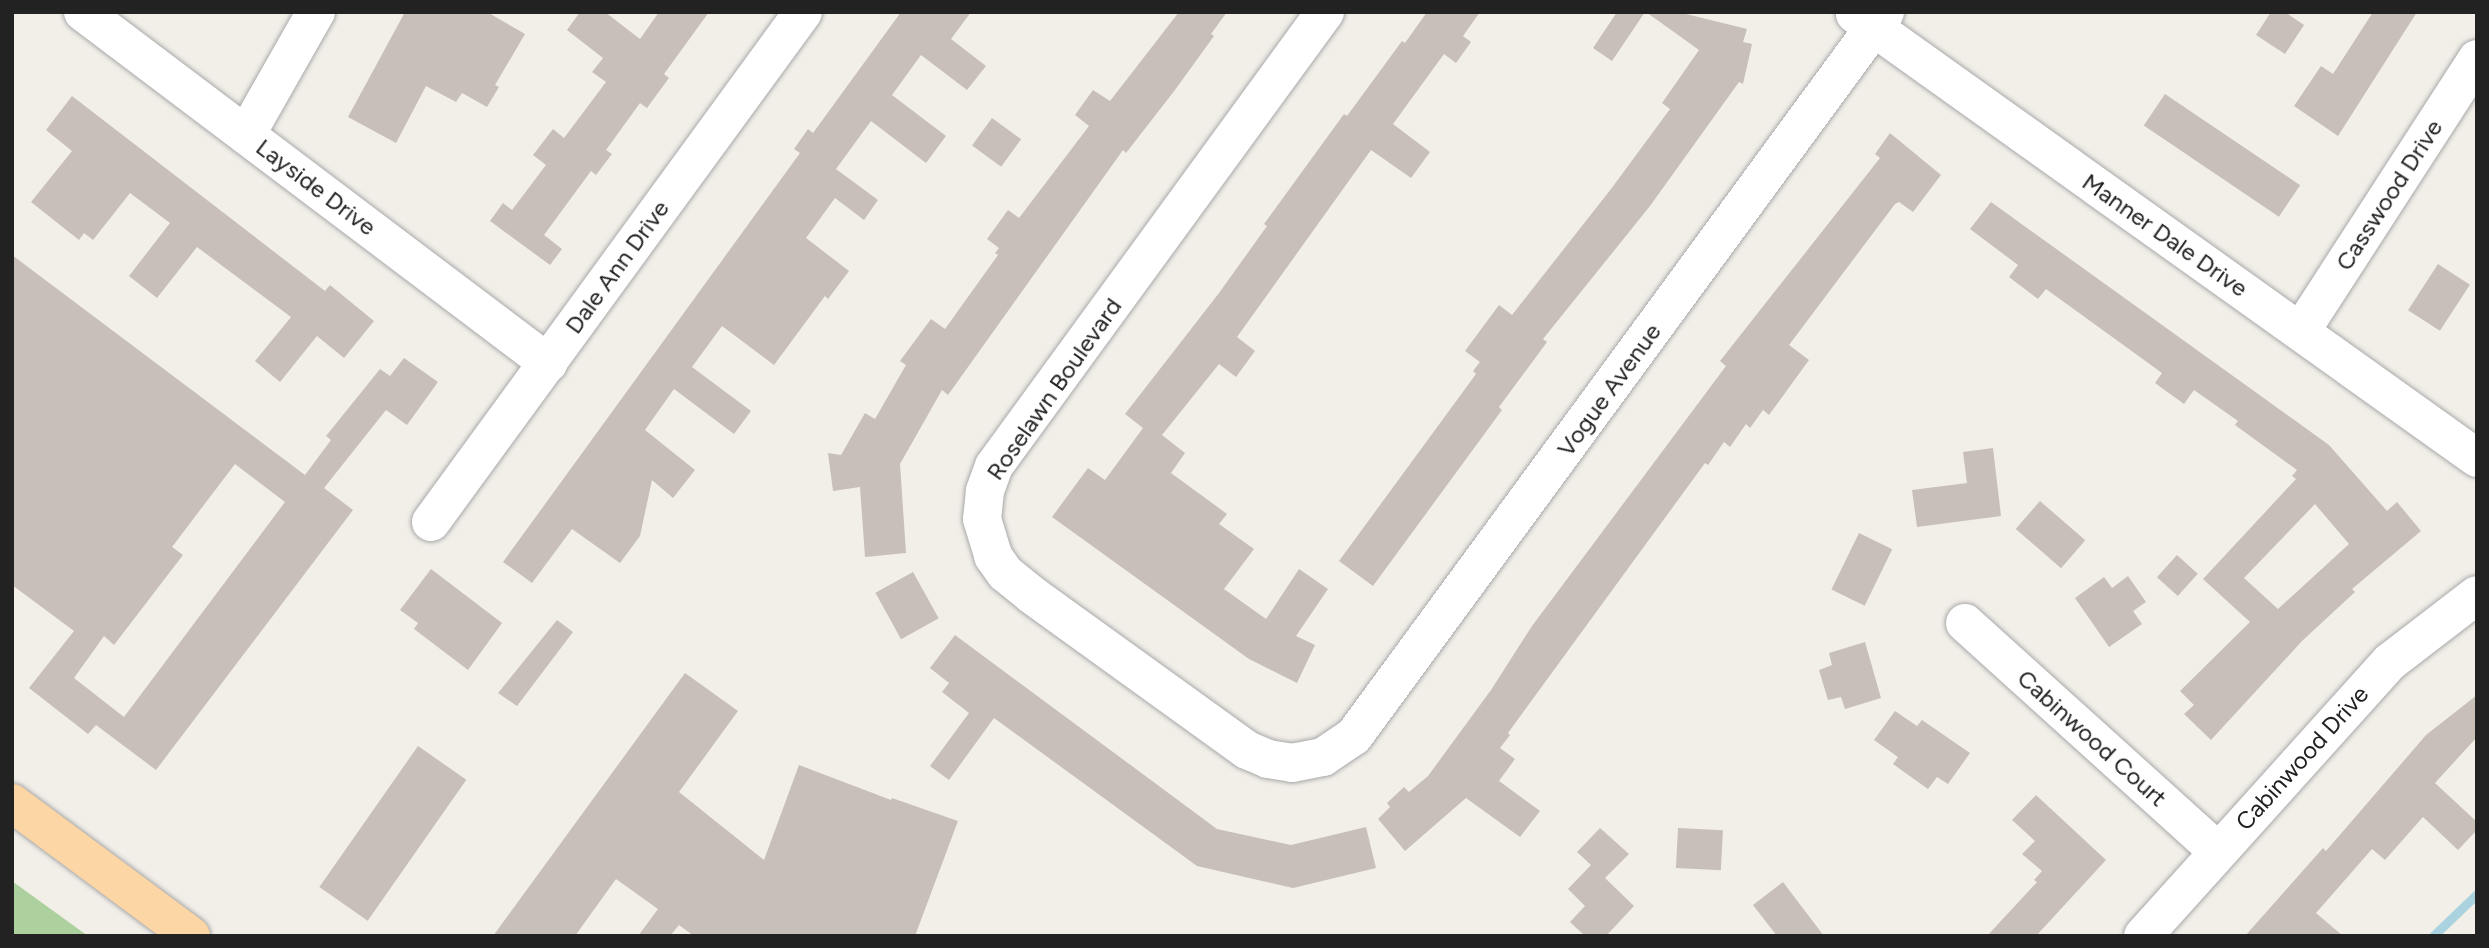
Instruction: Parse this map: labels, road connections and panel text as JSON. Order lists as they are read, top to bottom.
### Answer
{
  "streets": {
    "street": [
      "Layside Drive",
      "Casswood Drive",
      "Manner Dale Drive",
      "Dale Ann Drive",
      "Roselawn Boulevard",
      "Vogue Avenue",
      "Cabinwood Court",
      "Cabinwood Drive"
    ]
  },
  "crossings": [
    ["Layside Drive", "Dale Ann Drive"],
    ["Casswood Drive", "Manner Dale Drive"],
    ["Manner Dale Drive", "Vogue Avenue"],
    ["Roselawn Boulevard", "Vogue Avenue"],
    ["Cabinwood Court", "Cabinwood Drive"]
  ]
}
